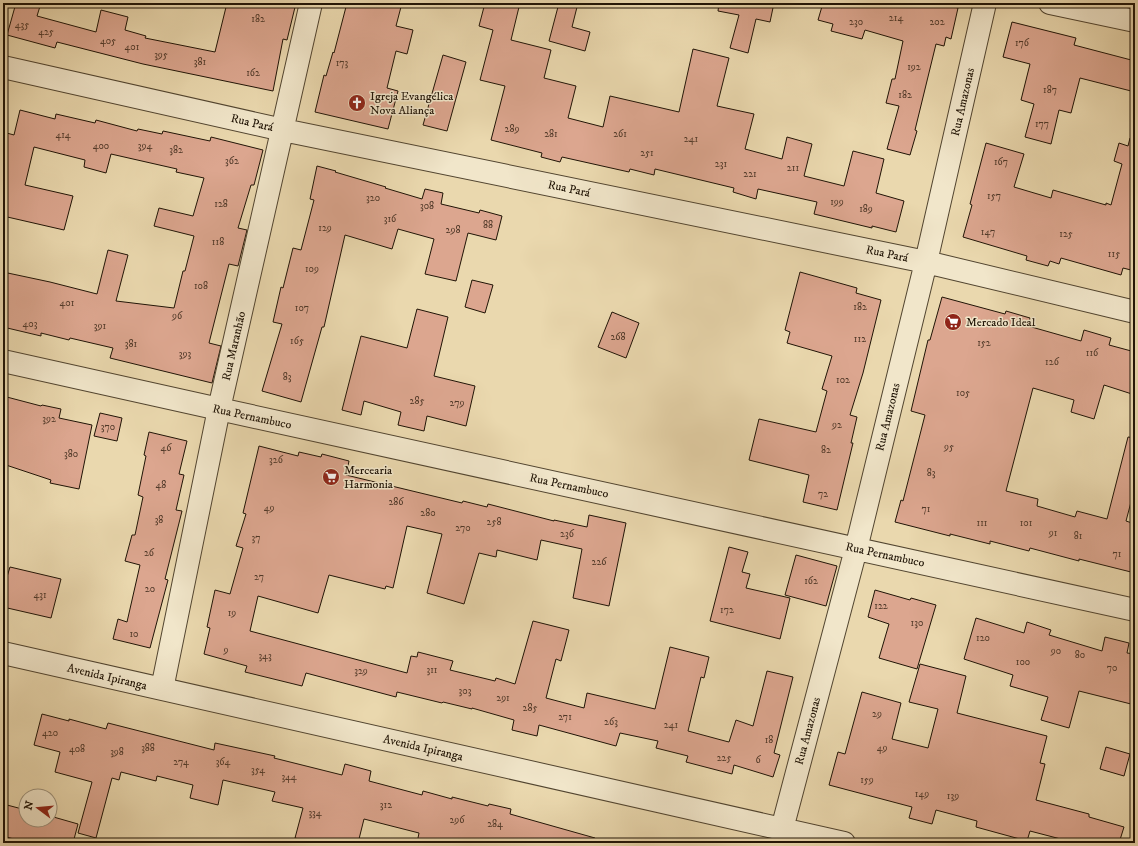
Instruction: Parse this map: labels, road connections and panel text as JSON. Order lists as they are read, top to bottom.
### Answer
{
  "streets": {
    "street": [
      "Rua Amazonas",
      "Rua Pará",
      "Rua Maranhão",
      "Rua Pernambuco",
      "Avenida Ipiranga"
    ]
  },
  "crossings": [
    ["Rua Amazonas", "Rua Pará"],
    ["Rua Amazonas", "Rua Pernambuco"],
    ["Rua Amazonas", "Avenida Ipiranga"],
    ["Rua Pará", "Rua Maranhão"],
    ["Rua Maranhão", "Rua Pernambuco"],
    ["Rua Maranhão", "Avenida Ipiranga"]
  ],
  "places": {
    "church": ["Igreja Evangélica Nova Aliança"],
    "supermarket": ["Mercado Ideal", "Mercearia Harmonia"]
  },
  "house_numbers": [
    "214",
    "182",
    "230",
    "202",
    "435",
    "425",
    "405",
    "176",
    "401",
    "395",
    "381",
    "173",
    "192",
    "162",
    "187",
    "182",
    "177",
    "289",
    "281",
    "261",
    "414",
    "241",
    "400",
    "394",
    "382",
    "251",
    "362",
    "167",
    "231",
    "211",
    "221",
    "157",
    "320",
    "199",
    "128",
    "308",
    "189",
    "316",
    "88",
    "129",
    "298",
    "147",
    "125",
    "118",
    "115",
    "109",
    "108",
    "401",
    "182",
    "107",
    "96",
    "403",
    "391",
    "268",
    "112",
    "165",
    "152",
    "381",
    "116",
    "393",
    "126",
    "83",
    "102",
    "105",
    "285",
    "279",
    "392",
    "92",
    "370",
    "95",
    "46",
    "82",
    "380",
    "326",
    "83",
    "48",
    "72",
    "286",
    "49",
    "71",
    "280",
    "38",
    "258",
    "111",
    "101",
    "270",
    "91",
    "236",
    "81",
    "37",
    "26",
    "71",
    "226",
    "27",
    "162",
    "20",
    "431",
    "122",
    "172",
    "19",
    "130",
    "10",
    "120",
    "9",
    "90",
    "80",
    "343",
    "100",
    "70",
    "311",
    "329",
    "303",
    "291",
    "285",
    "29",
    "271",
    "263",
    "241",
    "420",
    "18",
    "388",
    "49",
    "408",
    "398",
    "225",
    "6",
    "274",
    "364",
    "354",
    "344",
    "159",
    "149",
    "139",
    "312",
    "334",
    "296",
    "284"
  ],
  "north": "left"
}
